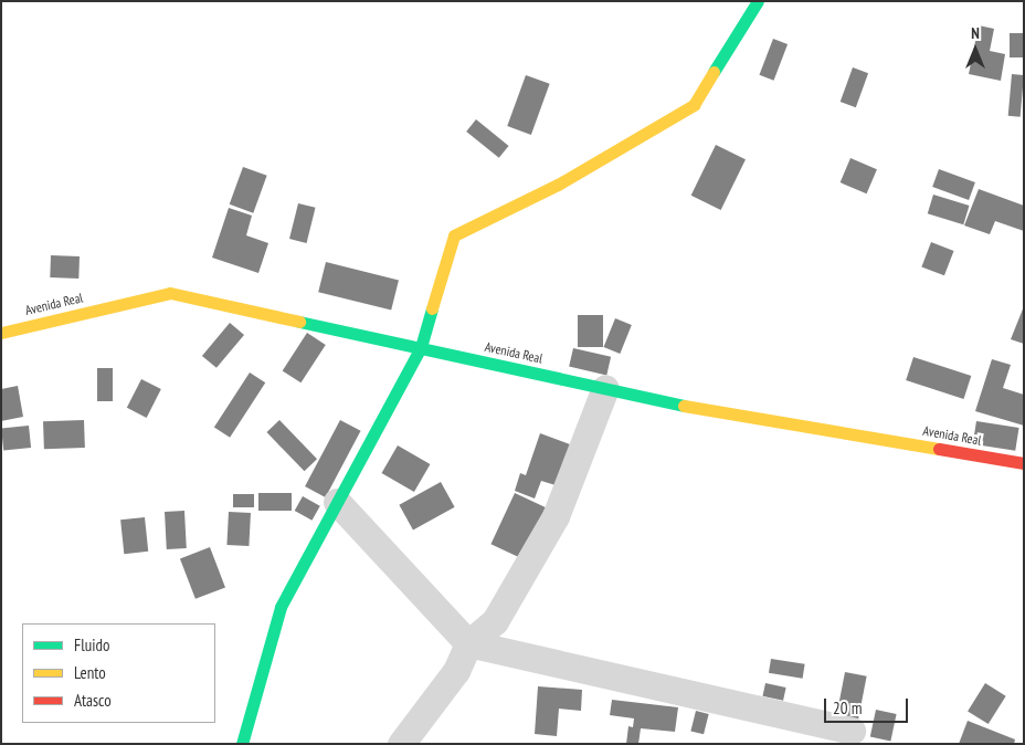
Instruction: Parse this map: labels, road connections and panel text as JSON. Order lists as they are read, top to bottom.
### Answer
{
  "streets": {
    "street": ["Avenida Real"]
  },
  "legend": ["Fluido", "Lento", "Atasco"],
  "scale_bar": "20 m",
  "north": "top"
}
